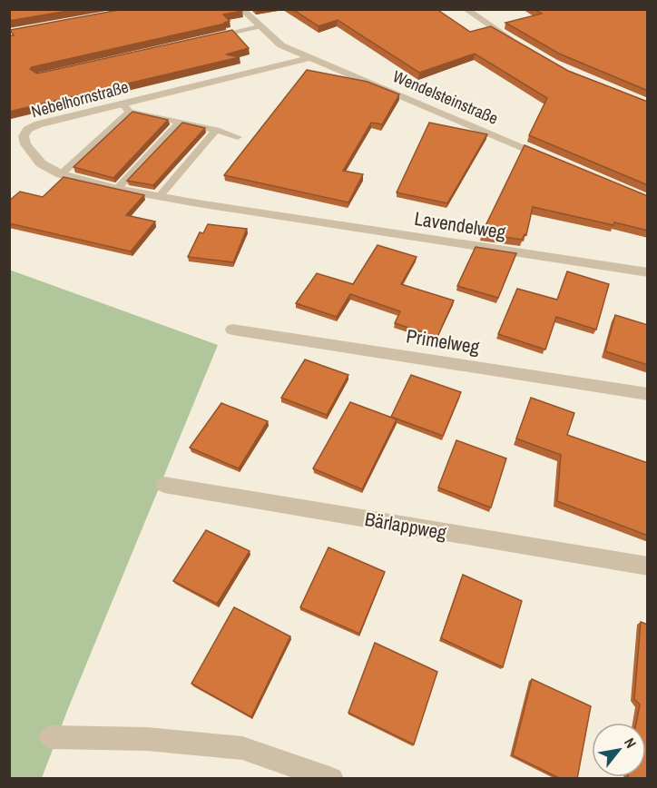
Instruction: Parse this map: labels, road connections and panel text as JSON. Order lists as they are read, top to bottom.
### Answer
{
  "streets": {
    "street": [
      "Wendelsteinstraße",
      "Nebelhornstraße",
      "Lavendelweg",
      "Primelweg",
      "Bärlappweg"
    ]
  },
  "crossings": [
    ["Wendelsteinstraße", "Nebelhornstraße"],
    ["Nebelhornstraße", "Lavendelweg"]
  ],
  "north": "top right"
}
